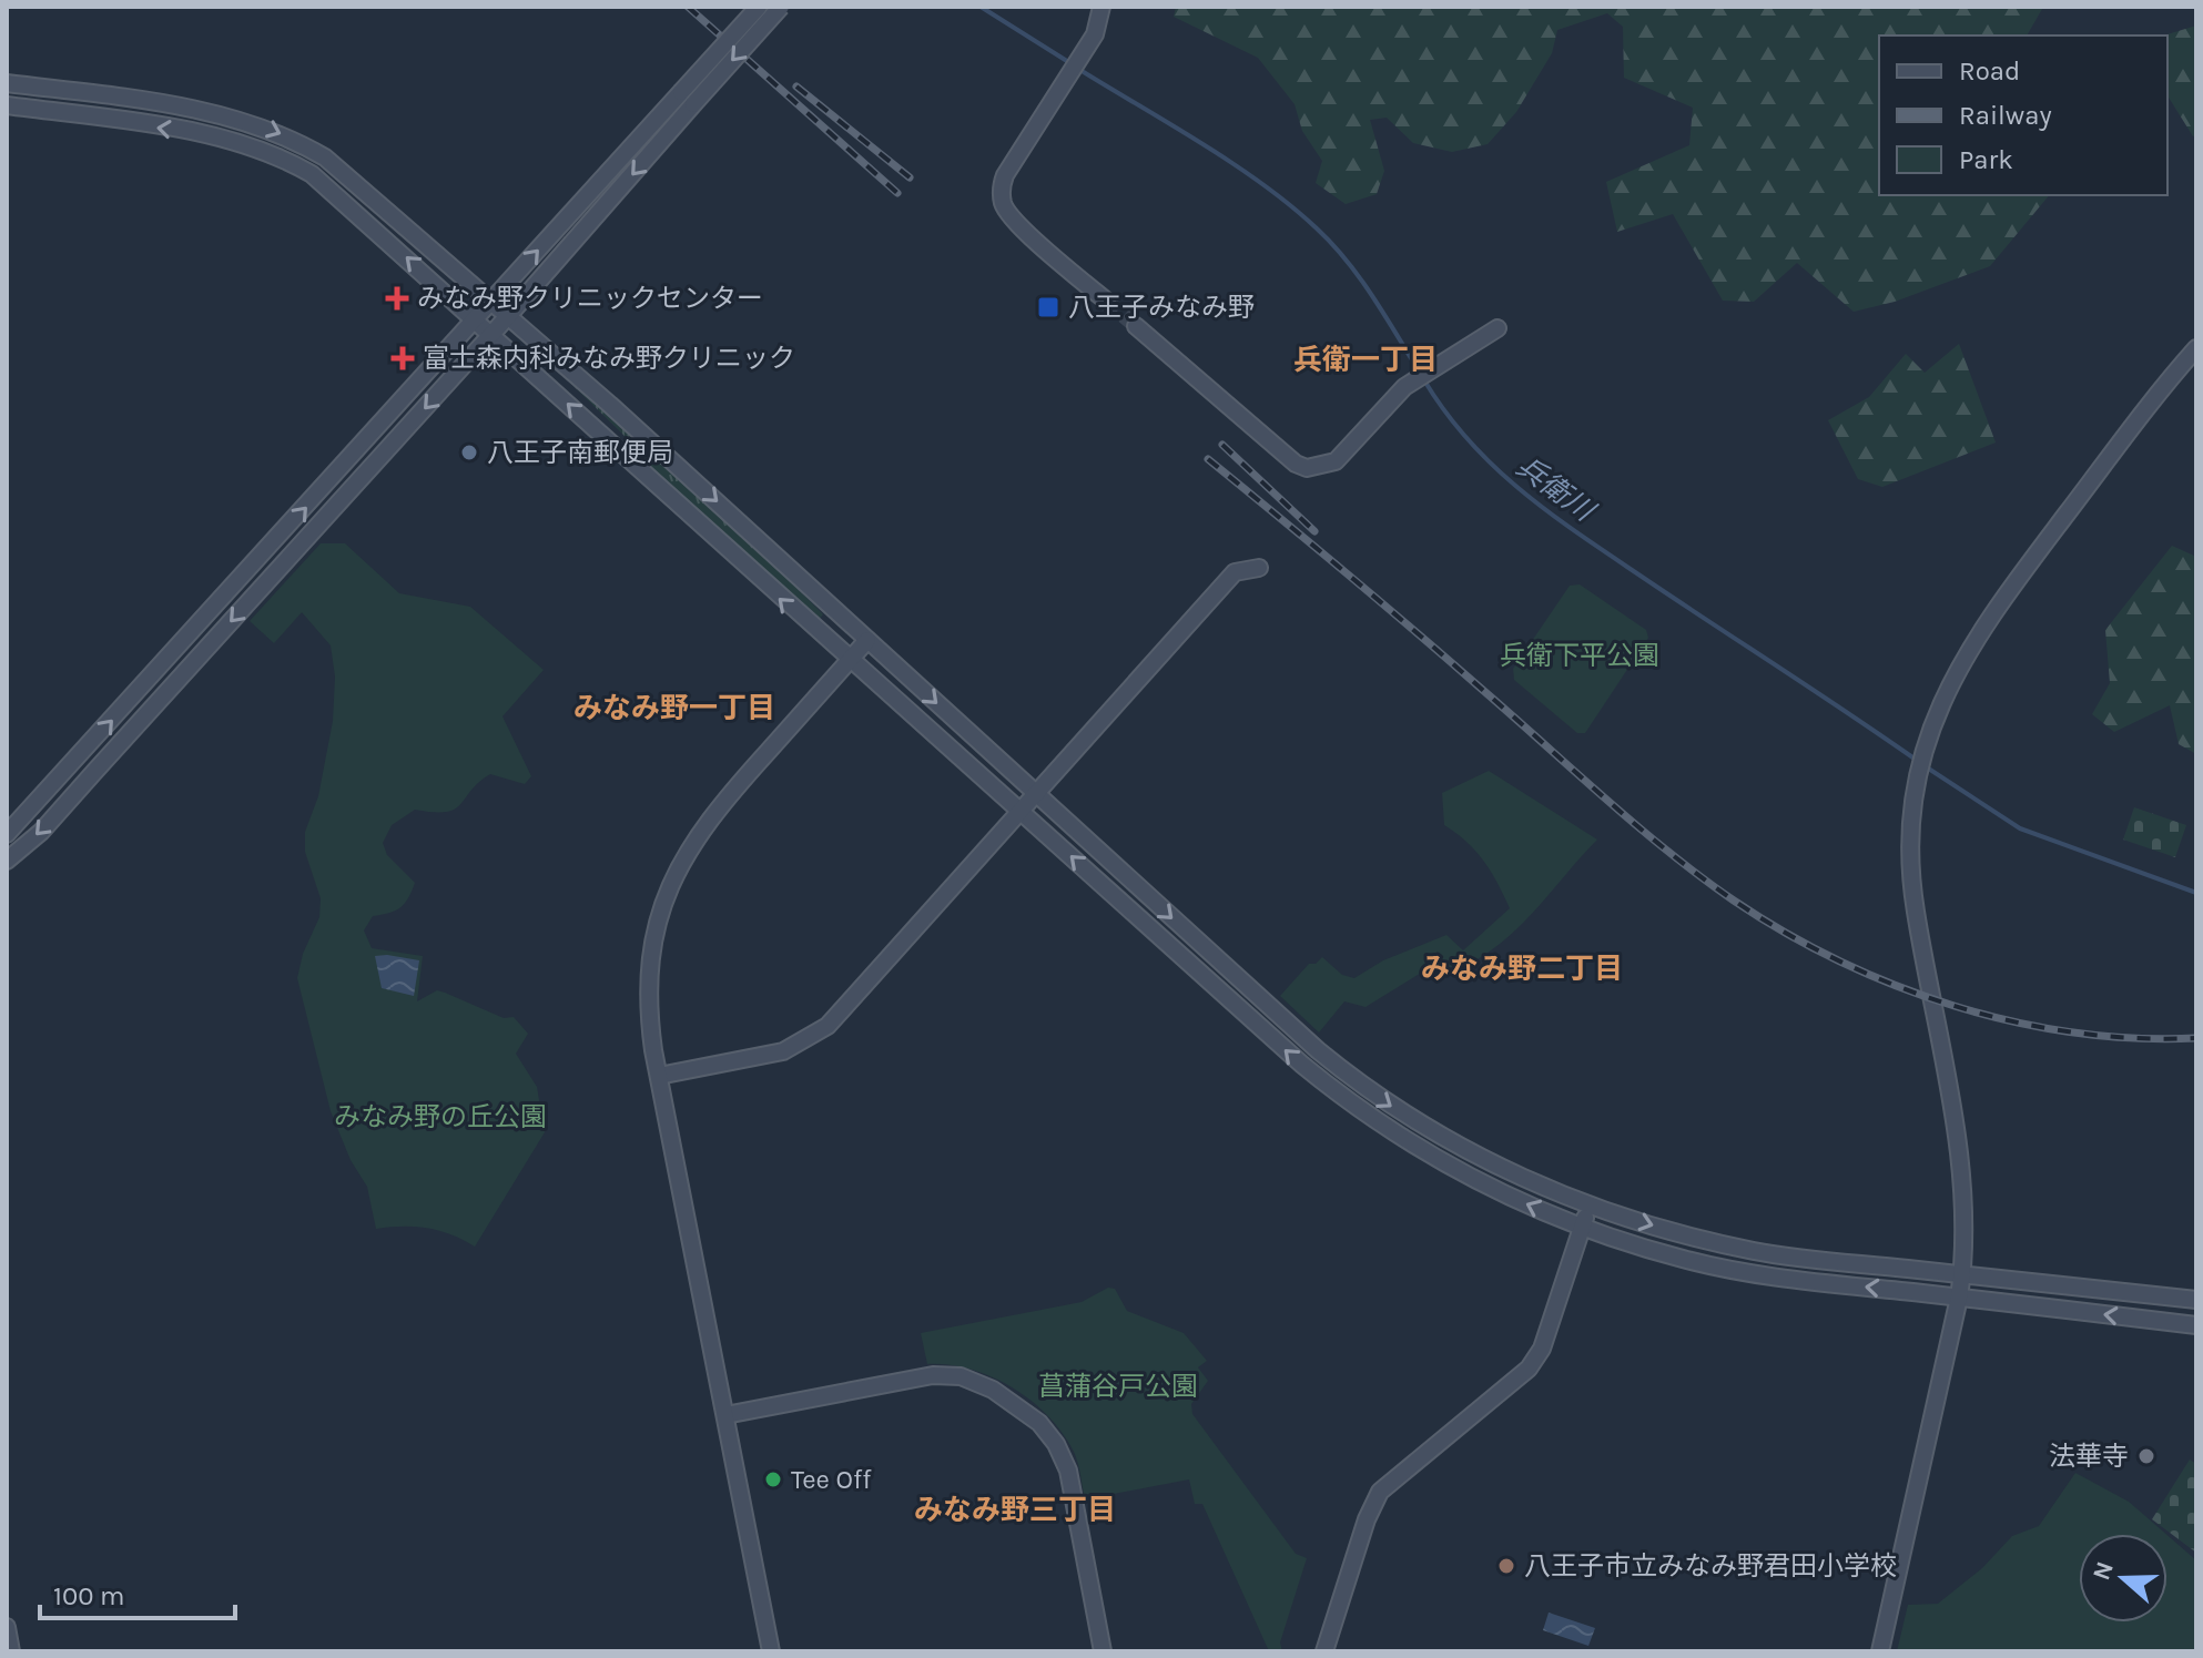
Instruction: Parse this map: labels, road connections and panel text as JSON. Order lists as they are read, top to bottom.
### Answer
{
  "districts": [
    "兵衛一丁目",
    "みなみ野一丁目",
    "みなみ野二丁目",
    "みなみ野三丁目"
  ],
  "water": ["兵衛川"],
  "parks": ["兵衛下平公園", "みなみ野の丘公園", "菖蒲谷戸公園"],
  "places": {
    "health": ["みなみ野クリニックセンター", "富士森内科みなみ野クリニック"],
    "transit": ["八王子みなみ野"],
    "other": [
      "八王子南郵便局",
      "法華寺",
      "Tee Off",
      "八王子市立みなみ野君田小学校"
    ]
  },
  "legend": ["Road", "Railway", "Park"],
  "scale_bar": "100 m",
  "north": "left"
}
